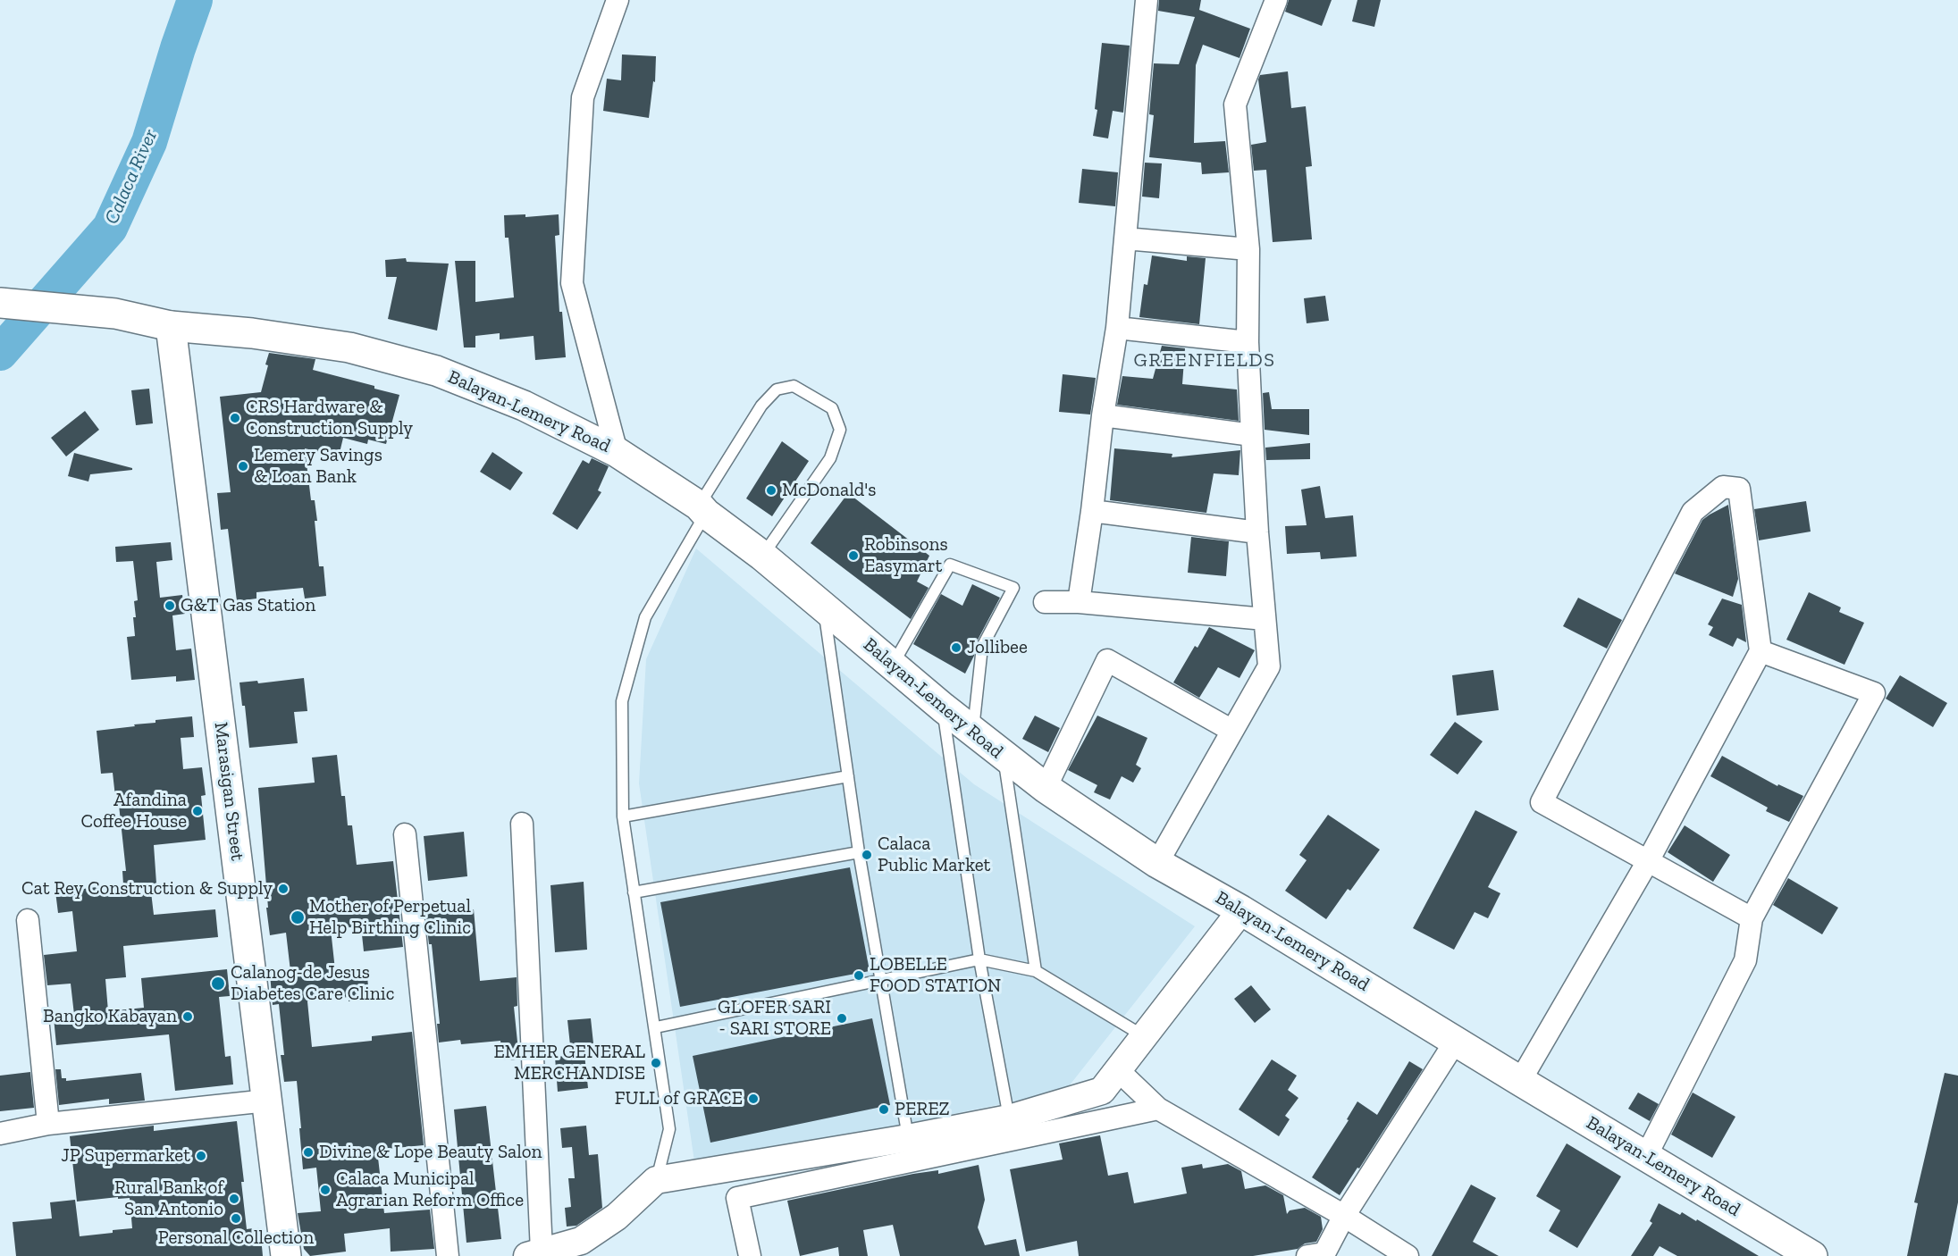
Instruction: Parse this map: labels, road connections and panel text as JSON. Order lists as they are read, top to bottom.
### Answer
{
  "streets": {
    "main road": ["Balayan-Lemery Road", "Marasigan Street"]
  },
  "crossings": [
    ["Balayan-Lemery Road", "Marasigan Street"]
  ],
  "districts": ["GREENFIELDS"],
  "water": ["Calaca River"],
  "places": [
    "CRS Hardware & Construction Supply",
    "Lemery Savings & Loan Bank",
    "McDonald's",
    "Robinsons Easymart",
    "G&T Gas Station",
    "Jollibee",
    "Afandina Coffee House",
    "Calaca Public Market",
    "Cat Rey Construction & Supply",
    "Mother of Perpetual Help Birthing Clinic",
    "LOBELLE FOOD STATION",
    "Calanog-de Jesus Diabetes Care Clinic",
    "Bangko Kabayan",
    "GLOFER SARI - SARI STORE",
    "EMHER GENERAL MERCHANDISE",
    "FULL of GRACE",
    "PEREZ",
    "Divine & Lope Beauty Salon",
    "JP Supermarket",
    "Calaca Municipal Agrarian Reform Office",
    "Rural Bank of San Antonio",
    "Personal Collection"
  ]
}
